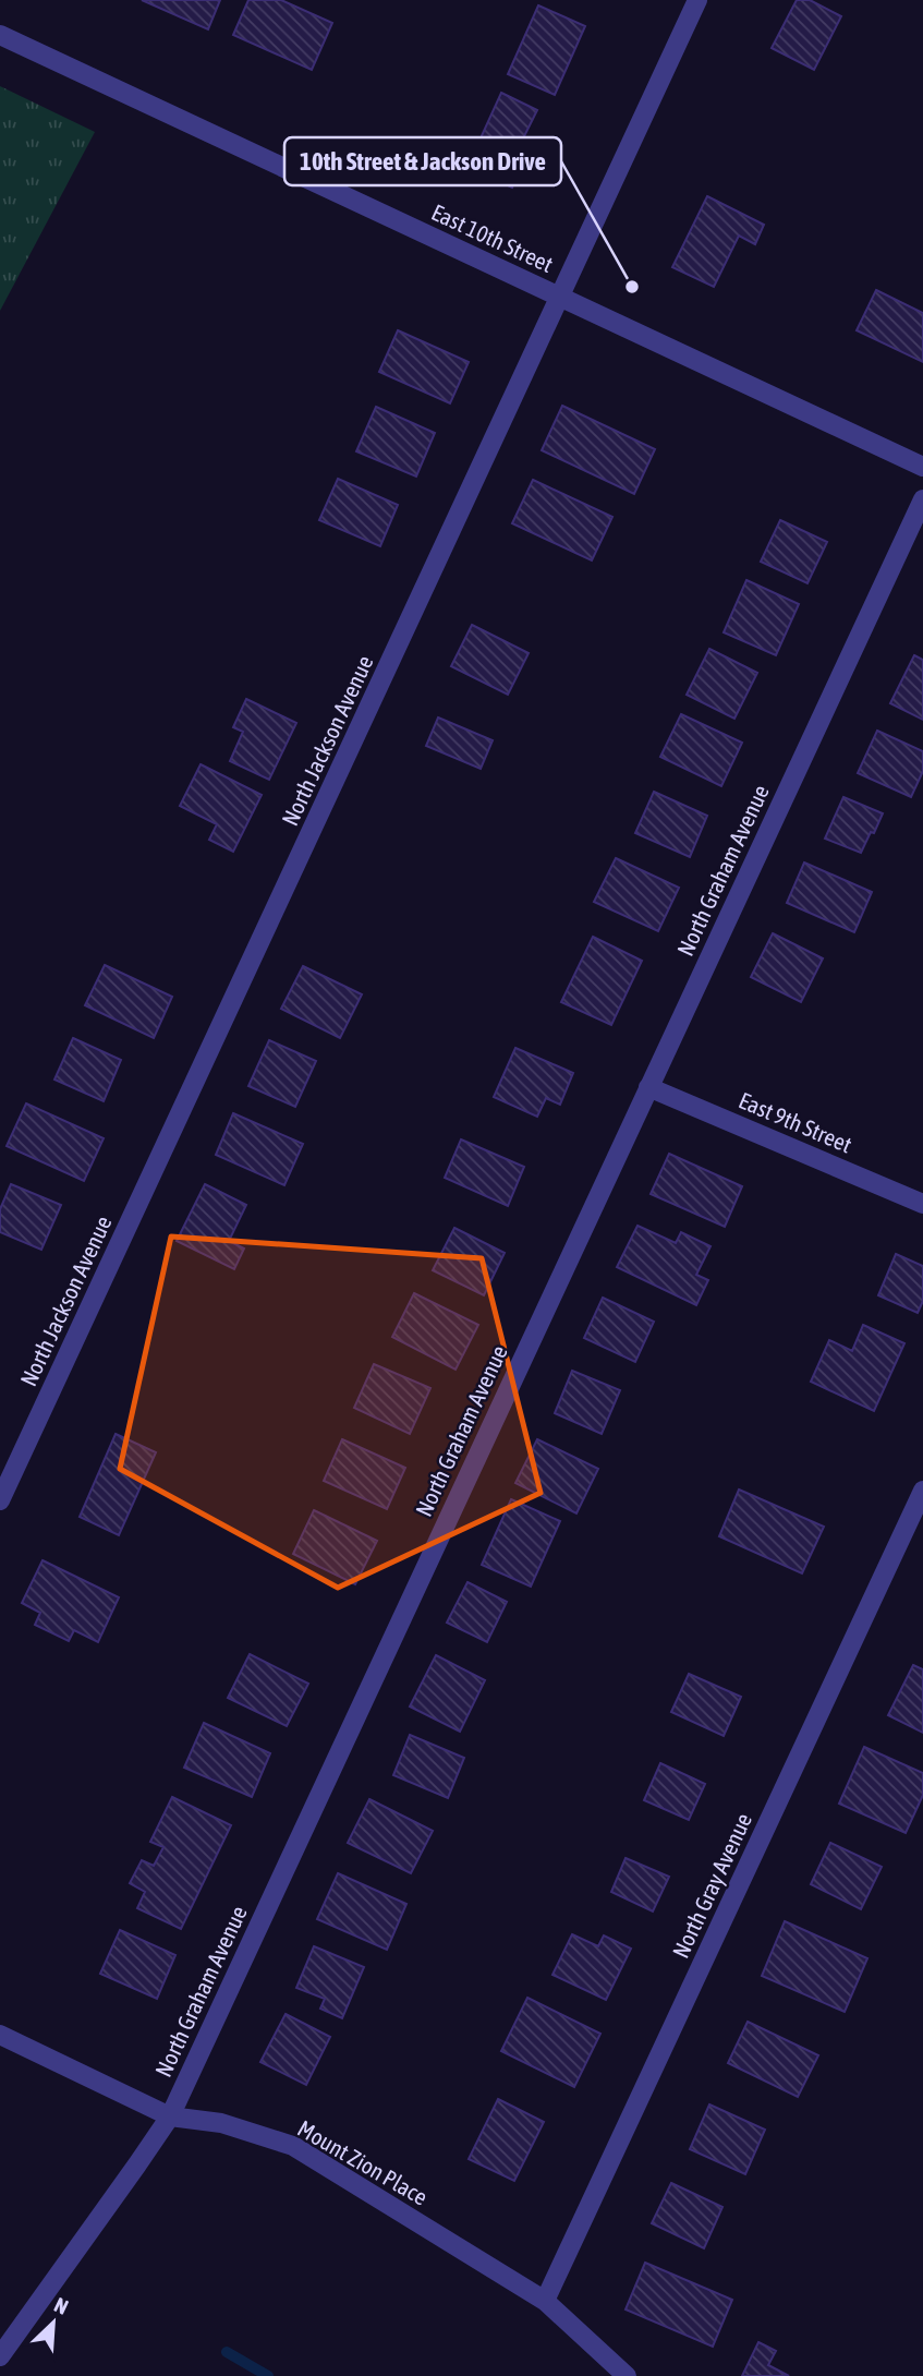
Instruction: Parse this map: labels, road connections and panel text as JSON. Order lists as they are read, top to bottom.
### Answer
{
  "streets": {
    "street": [
      "East 10th Street",
      "North Jackson Avenue",
      "North Graham Avenue",
      "East 9th Street",
      "North Gray Avenue",
      "Mount Zion Place"
    ]
  },
  "crossings": [
    ["East 10th Street", "North Jackson Avenue"],
    ["North Graham Avenue", "East 9th Street"],
    ["North Graham Avenue", "Mount Zion Place"],
    ["North Gray Avenue", "Mount Zion Place"]
  ],
  "places": ["10th Street & Jackson Drive"],
  "north": "top right"
}
